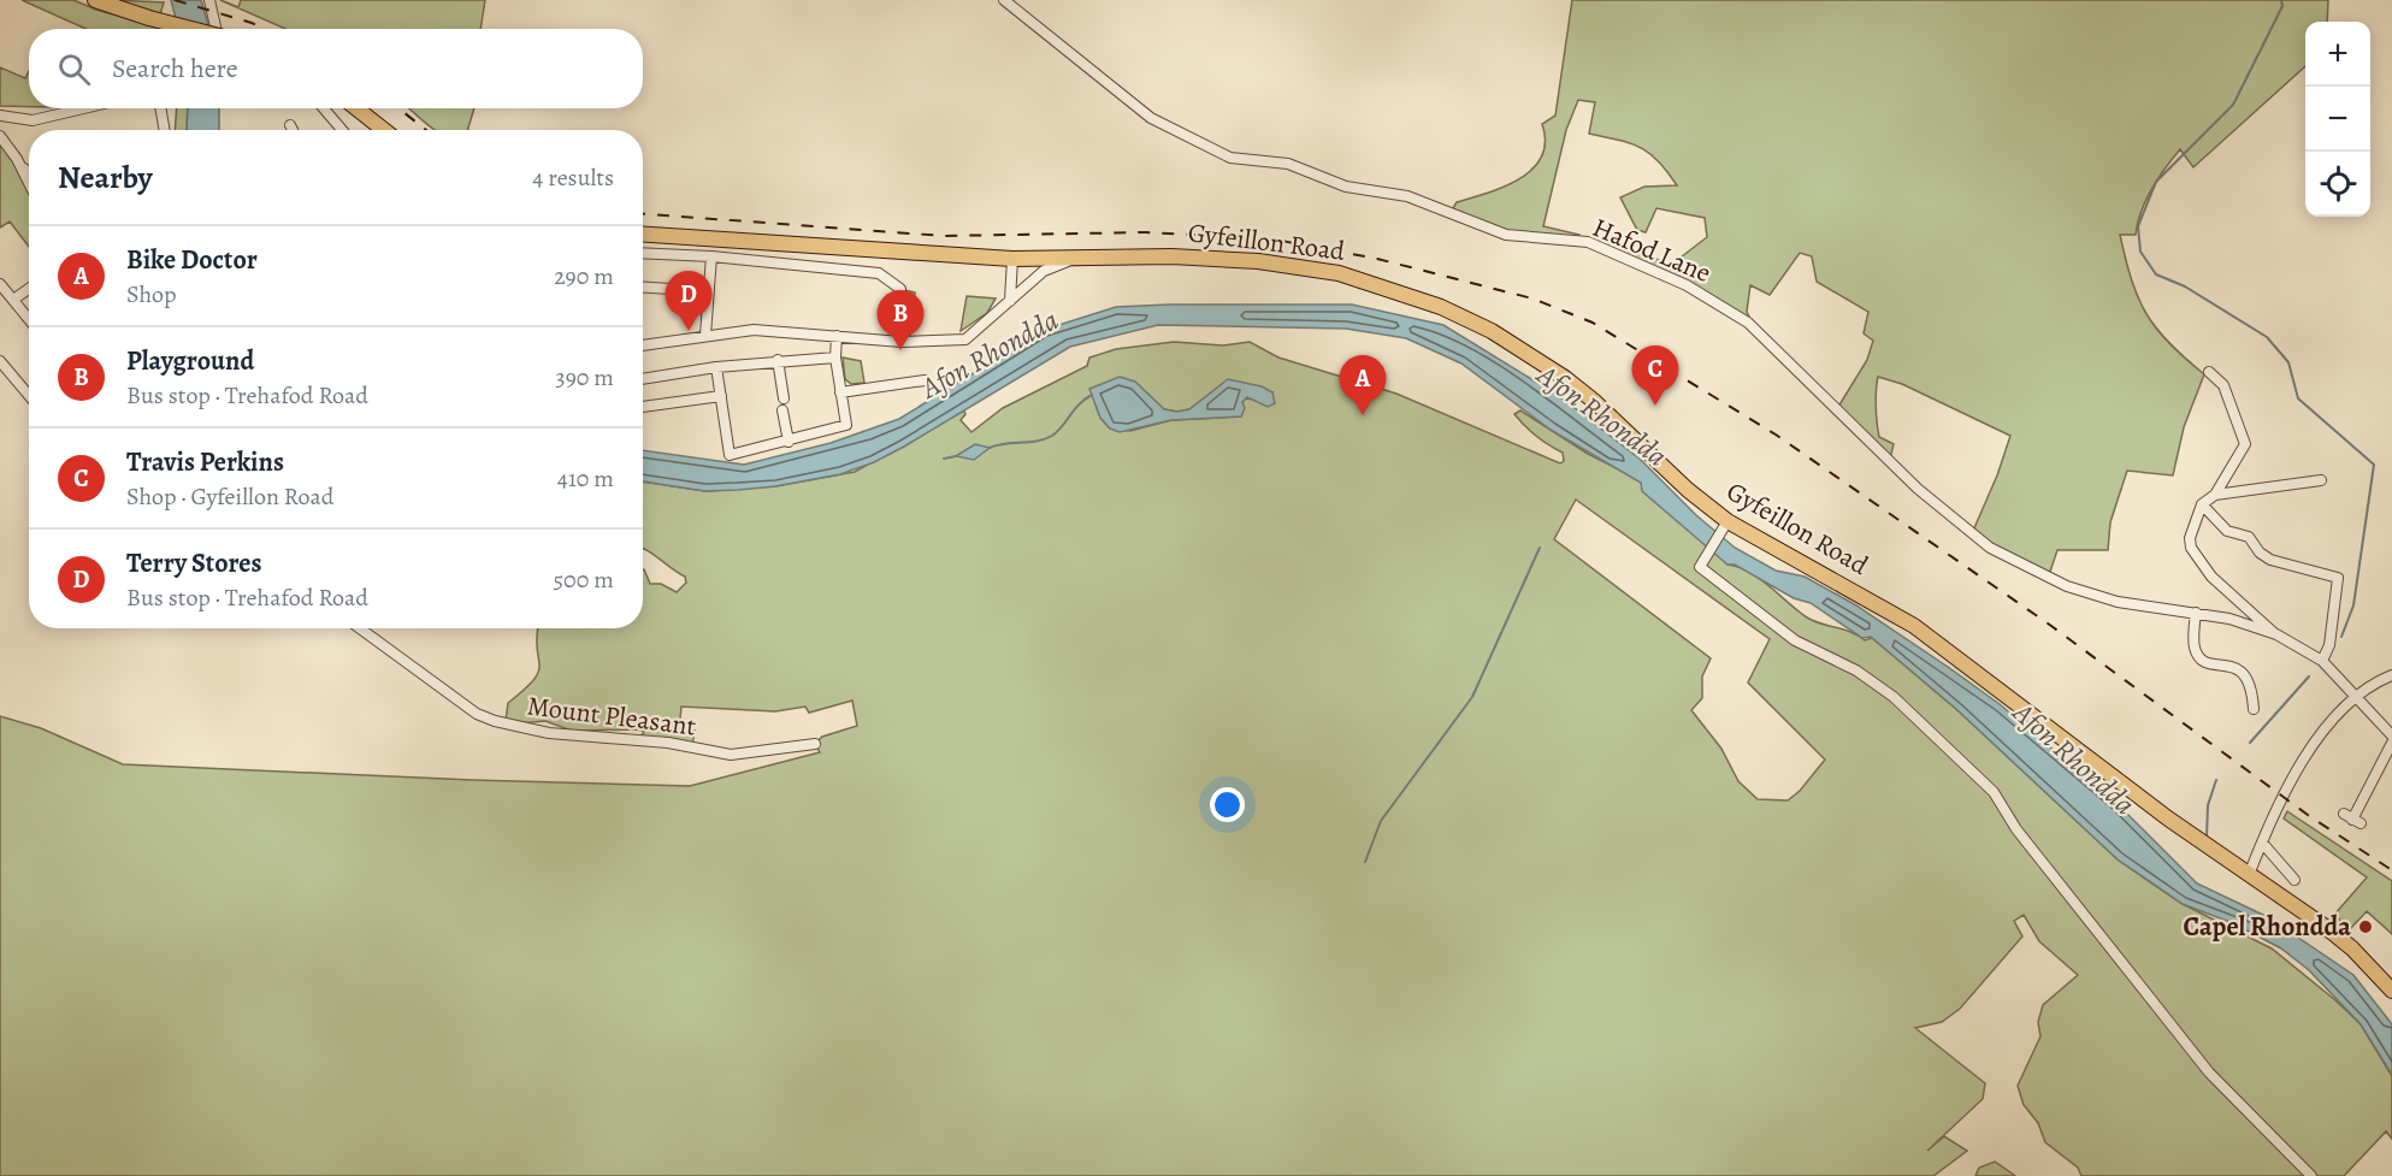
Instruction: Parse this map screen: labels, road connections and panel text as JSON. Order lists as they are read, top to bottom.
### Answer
{
  "streets": {
    "main road": ["Gyfeillon Road"],
    "street": ["Hafod Lane", "Mount Pleasant"]
  },
  "water": ["Afon Rhondda"],
  "places": ["Capel Rhondda"],
  "page": {
    "map_buttons": ["+", "−"],
    "search": "Search here",
    "heading": ["Nearby", "4 results"],
    "list": [
      {
        "mark": "A",
        "name": "Bike Doctor",
        "note": "Shop",
        "value": "290 m"
      },
      {
        "mark": "B",
        "name": "Playground",
        "note": "Bus stop · Trehafod Road",
        "value": "390 m"
      },
      {
        "mark": "C",
        "name": "Travis Perkins",
        "note": "Shop · Gyfeillon Road",
        "value": "410 m"
      },
      {
        "mark": "D",
        "name": "Terry Stores",
        "note": "Bus stop · Trehafod Road",
        "value": "500 m"
      }
    ],
    "pins": [
      "D",
      "B",
      "C",
      "A"
    ]
  }
}
